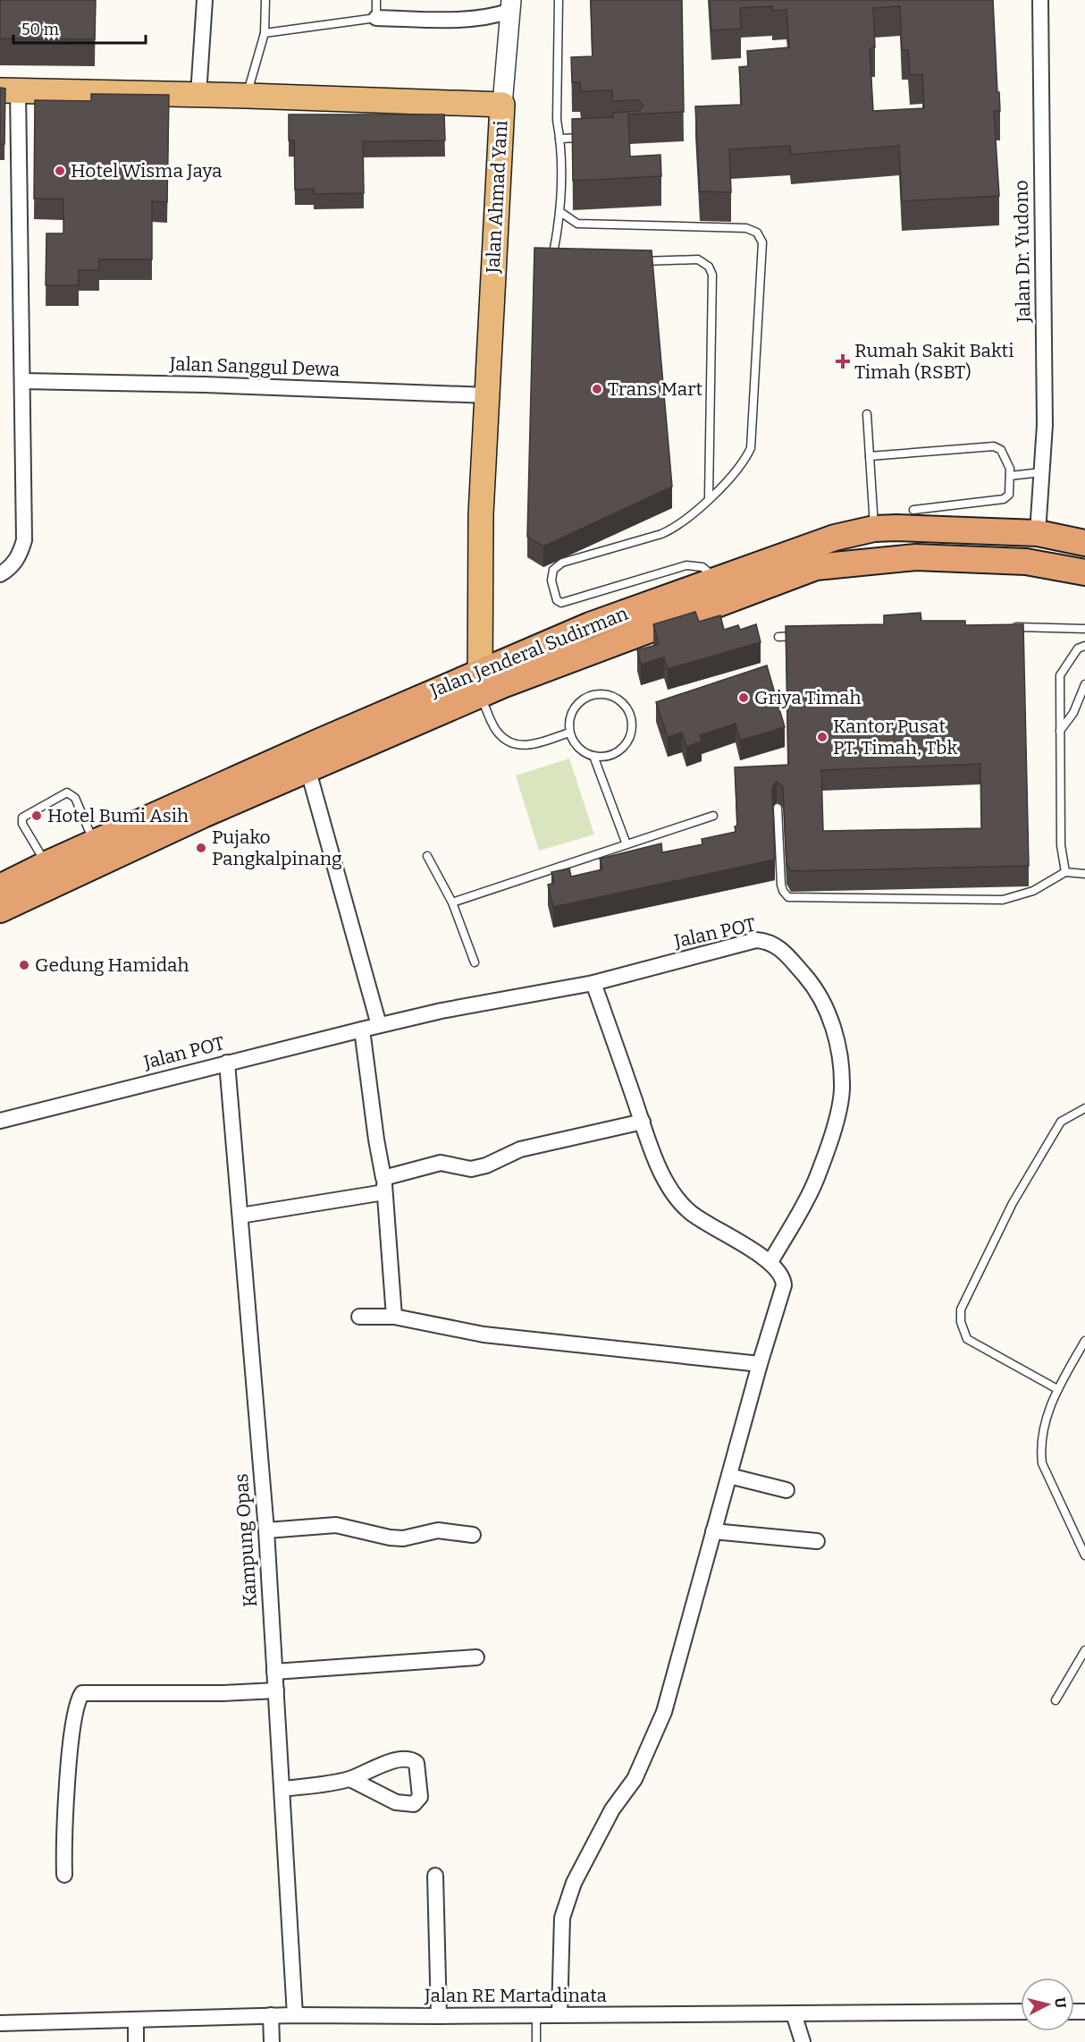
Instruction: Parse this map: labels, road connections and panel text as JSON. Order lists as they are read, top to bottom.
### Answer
{
  "streets": {
    "highway": ["Jalan Jenderal Sudirman"],
    "main road": ["Jalan Ahmad Yani"],
    "street": [
      "Jalan Dr. Yudono",
      "Jalan Sanggul Dewa",
      "Jalan POT",
      "Kampung Opas",
      "Jalan RE Martadinata"
    ]
  },
  "crossings": [
    ["Jalan Ahmad Yani", "Jalan Sanggul Dewa"],
    ["Jalan Ahmad Yani", "Jalan Jenderal Sudirman"],
    ["Jalan Dr. Yudono", "Jalan Jenderal Sudirman"],
    ["Jalan POT", "Kampung Opas"],
    ["Kampung Opas", "Jalan RE Martadinata"]
  ],
  "places": {
    "other": [
      "Hotel Wisma Jaya",
      "Trans Mart",
      "Griya Timah",
      "Kantor Pusat PT. Timah, Tbk",
      "Hotel Bumi Asih",
      "Pujako Pangkalpinang",
      "Gedung Hamidah"
    ],
    "health": ["Rumah Sakit Bakti Timah (RSBT)"]
  },
  "scale_bar": "50 m",
  "north": "right"
}
